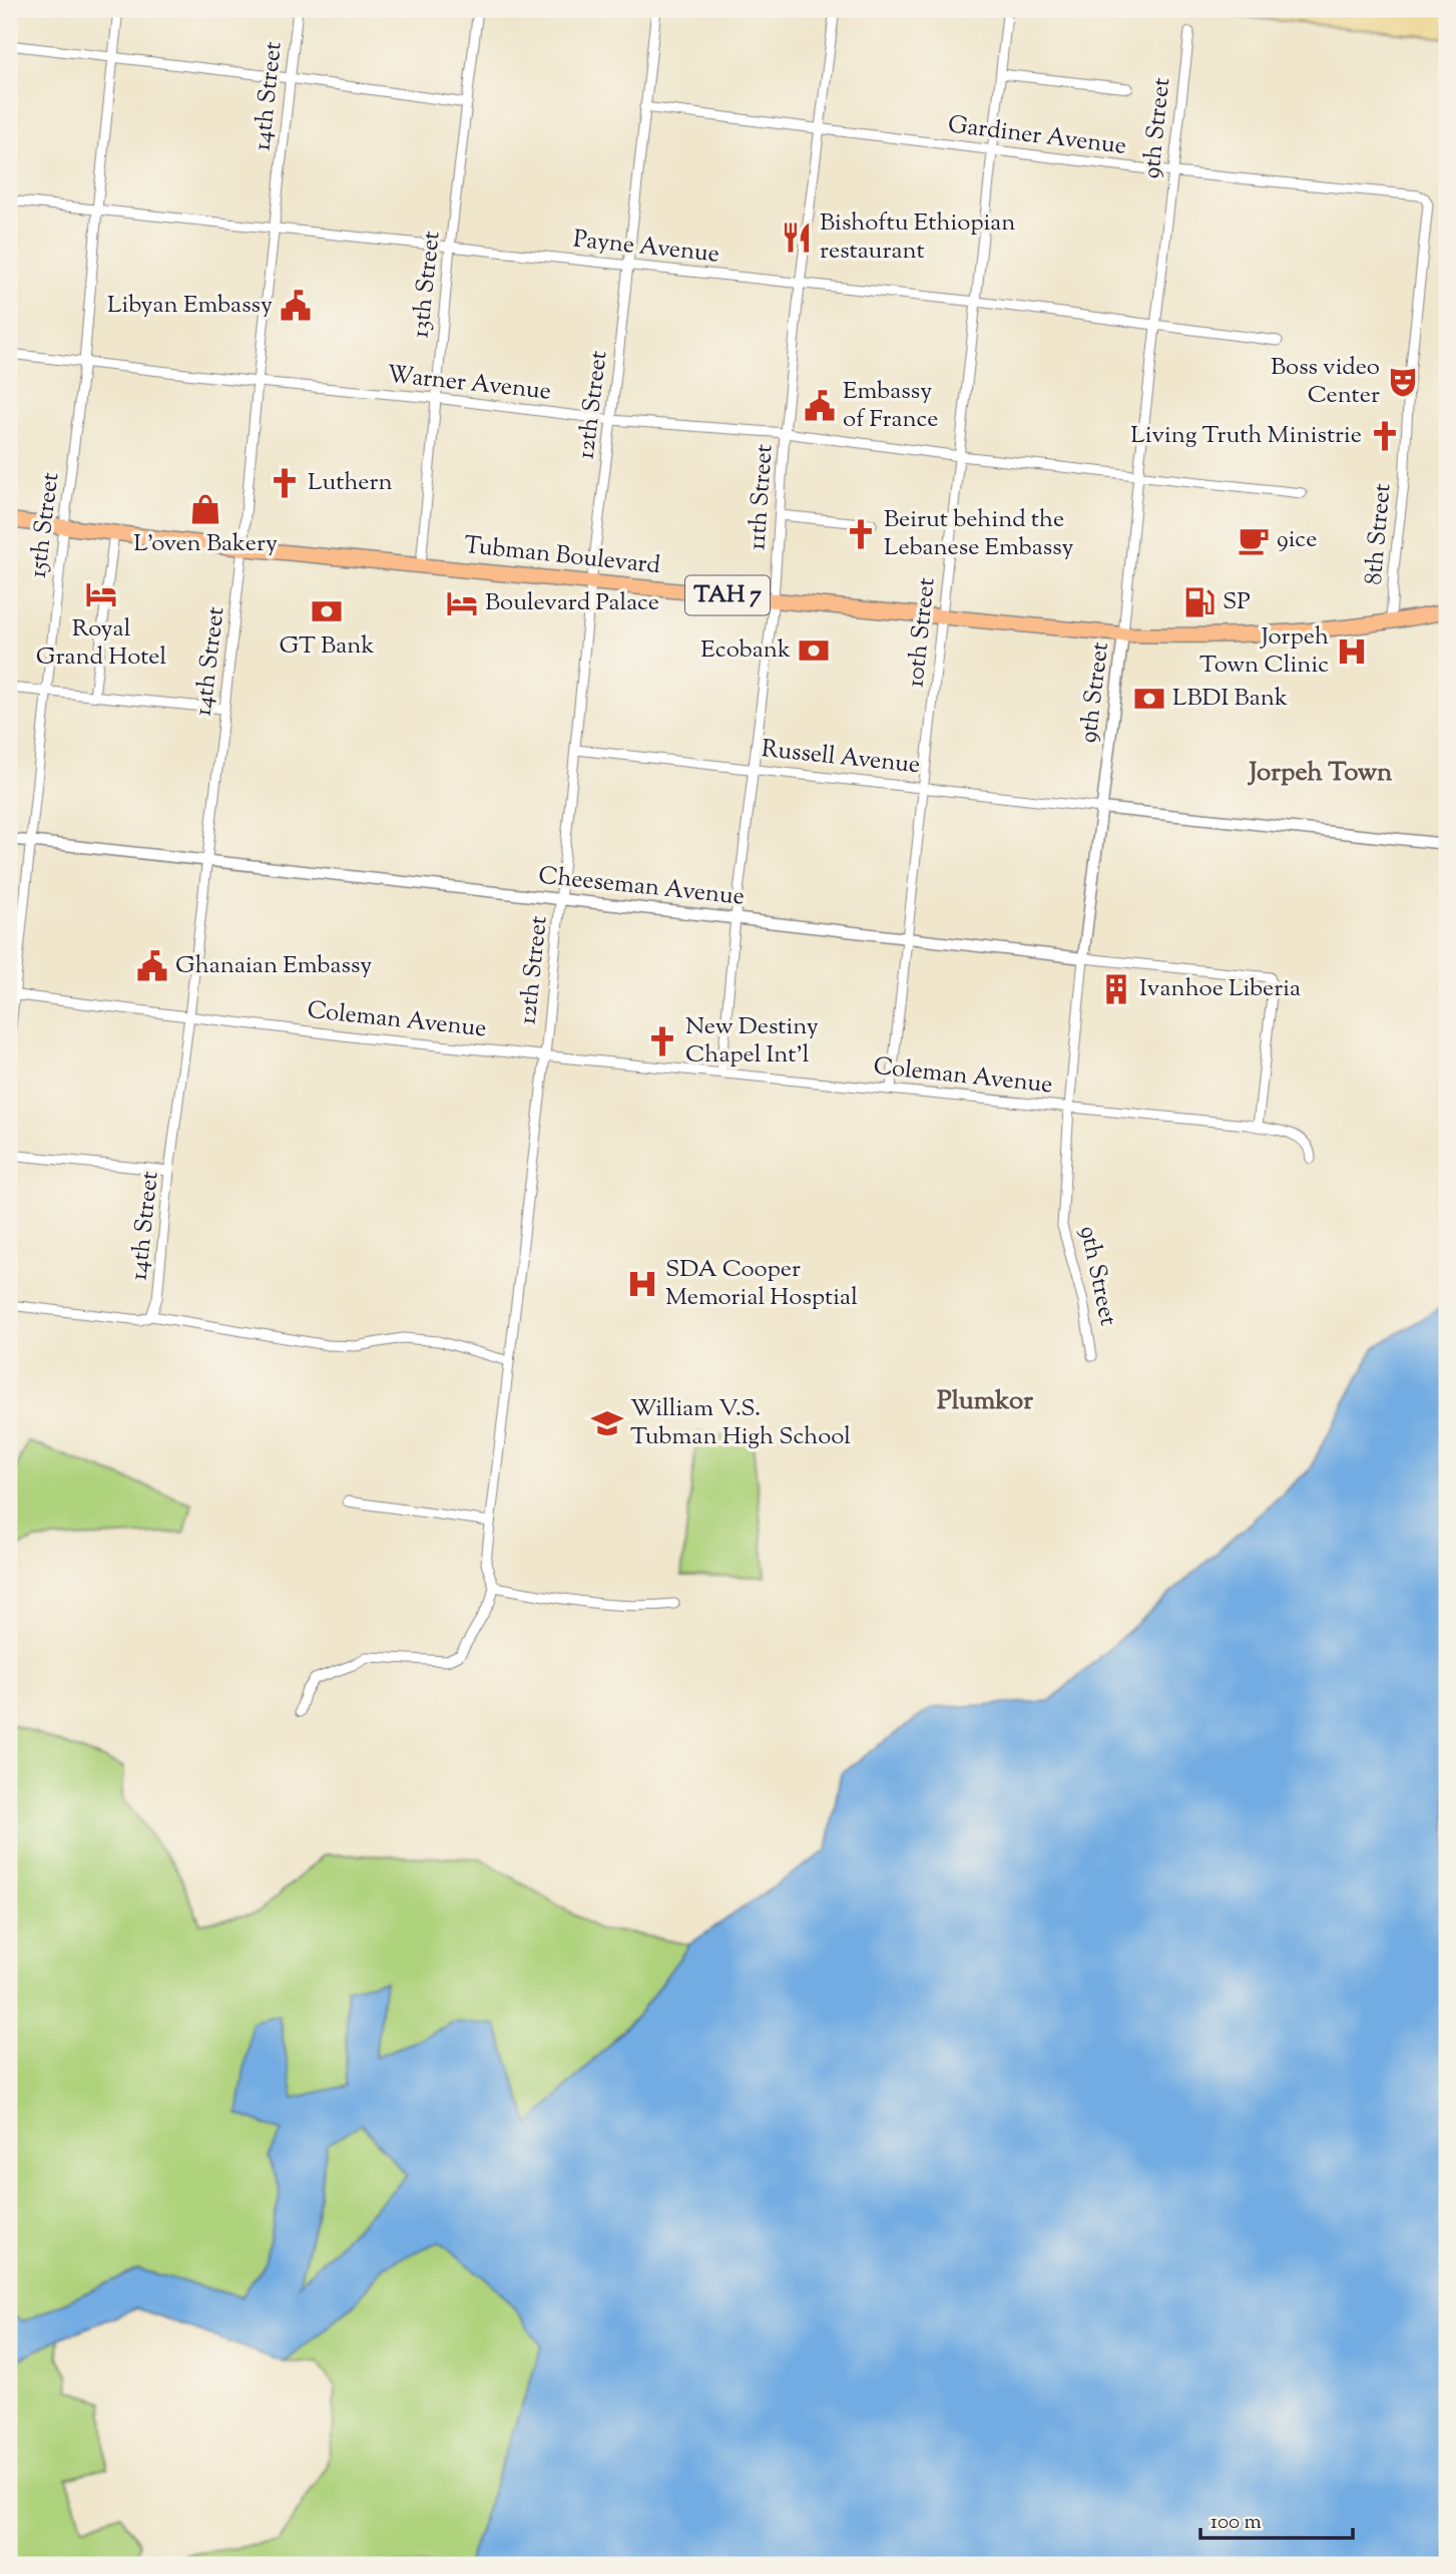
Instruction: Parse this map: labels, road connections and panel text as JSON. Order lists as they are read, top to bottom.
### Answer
{
  "streets": {
    "highway": ["Tubman Boulevard", "TAH 7"],
    "street": [
      "14th Street",
      "9th Street",
      "Gardiner Avenue",
      "Payne Avenue",
      "13th Street",
      "Warner Avenue",
      "12th Street",
      "11th Street",
      "15th Street",
      "8th Street",
      "10th Street",
      "Russell Avenue",
      "Cheeseman Avenue",
      "Coleman Avenue"
    ]
  },
  "crossings": [
    ["14th Street", "Payne Avenue"],
    ["14th Street", "Warner Avenue"],
    ["14th Street", "Tubman Boulevard"],
    ["14th Street", "Cheeseman Avenue"],
    ["14th Street", "Coleman Avenue"],
    ["9th Street", "Gardiner Avenue"],
    ["9th Street", "Payne Avenue"],
    ["9th Street", "Warner Avenue"],
    ["9th Street", "Tubman Boulevard"],
    ["9th Street", "Russell Avenue"],
    ["9th Street", "Cheeseman Avenue"],
    ["9th Street", "Coleman Avenue"],
    ["Gardiner Avenue", "12th Street"],
    ["Gardiner Avenue", "11th Street"],
    ["Gardiner Avenue", "8th Street"],
    ["Gardiner Avenue", "10th Street"],
    ["Payne Avenue", "13th Street"],
    ["Payne Avenue", "12th Street"],
    ["Payne Avenue", "11th Street"],
    ["Payne Avenue", "15th Street"],
    ["Payne Avenue", "10th Street"],
    ["13th Street", "Warner Avenue"],
    ["13th Street", "Tubman Boulevard"],
    ["Warner Avenue", "12th Street"],
    ["Warner Avenue", "11th Street"],
    ["Warner Avenue", "15th Street"],
    ["Warner Avenue", "10th Street"],
    ["12th Street", "Tubman Boulevard"],
    ["12th Street", "Russell Avenue"],
    ["12th Street", "Cheeseman Avenue"],
    ["12th Street", "Coleman Avenue"],
    ["11th Street", "Tubman Boulevard"],
    ["11th Street", "Russell Avenue"],
    ["11th Street", "Cheeseman Avenue"],
    ["11th Street", "Coleman Avenue"],
    ["15th Street", "Tubman Boulevard"],
    ["15th Street", "Cheeseman Avenue"],
    ["15th Street", "Coleman Avenue"],
    ["8th Street", "Tubman Boulevard"],
    ["Tubman Boulevard", "10th Street"],
    ["10th Street", "Russell Avenue"],
    ["10th Street", "Cheeseman Avenue"],
    ["10th Street", "Coleman Avenue"],
    ["Cheeseman Avenue", "Coleman Avenue"]
  ],
  "districts": ["Jorpeh Town", "Plumkor"],
  "places": {
    "restaurant": ["Bishoftu Ethiopian restaurant"],
    "public building": ["Libyan Embassy", "Embassy of France", "Ghanaian Embassy"],
    "theatre": ["Boss video Center"],
    "church": [
      "Living Truth Ministrie",
      "Luthern",
      "Beirut behind the Lebanese Embassy",
      "New Destiny Chapel Int'l"
    ],
    "shop": ["L'oven Bakery"],
    "cafe": ["9ice"],
    "hotel": ["Royal Grand Hotel", "Boulevard Palace"],
    "fuel station": ["SP"],
    "bank": ["GT Bank", "Ecobank", "LBDI Bank"],
    "hospital": ["Jorpeh Town Clinic", "SDA Cooper Memorial Hosptial"],
    "building": ["Ivanhoe Liberia"],
    "school or university": ["William V.S. Tubman High School"]
  },
  "scale_bar": "100 m"
}
